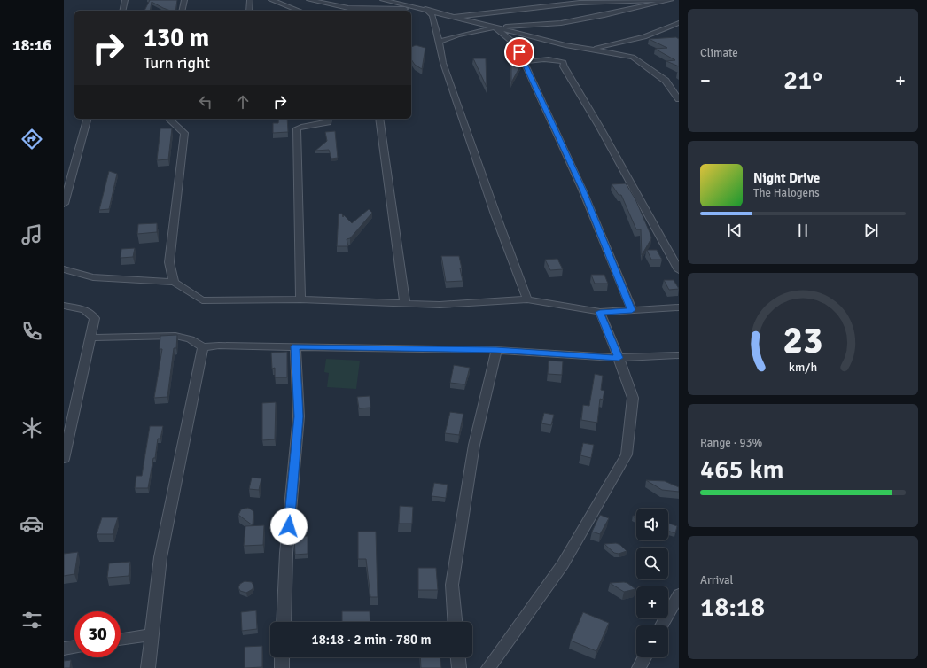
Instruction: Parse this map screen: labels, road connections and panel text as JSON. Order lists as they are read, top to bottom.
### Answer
{
  "page": {
    "tabs": "18:16",
    "tile": [
      "Climate",
      ["Range · 93%", "465 km"],
      ["Arrival", "18:18"]
    ],
    "turn": ["130 m", "Turn right"],
    "heat": ["−", "21°", "+"],
    "song": ["Night Drive", "The Halogens"],
    "map_buttons": ["+", "−"],
    "limit": "30",
    "trip": "18:18 · 2 min · 780 m",
    "gauge": ["23", "km/h"]
  }
}
